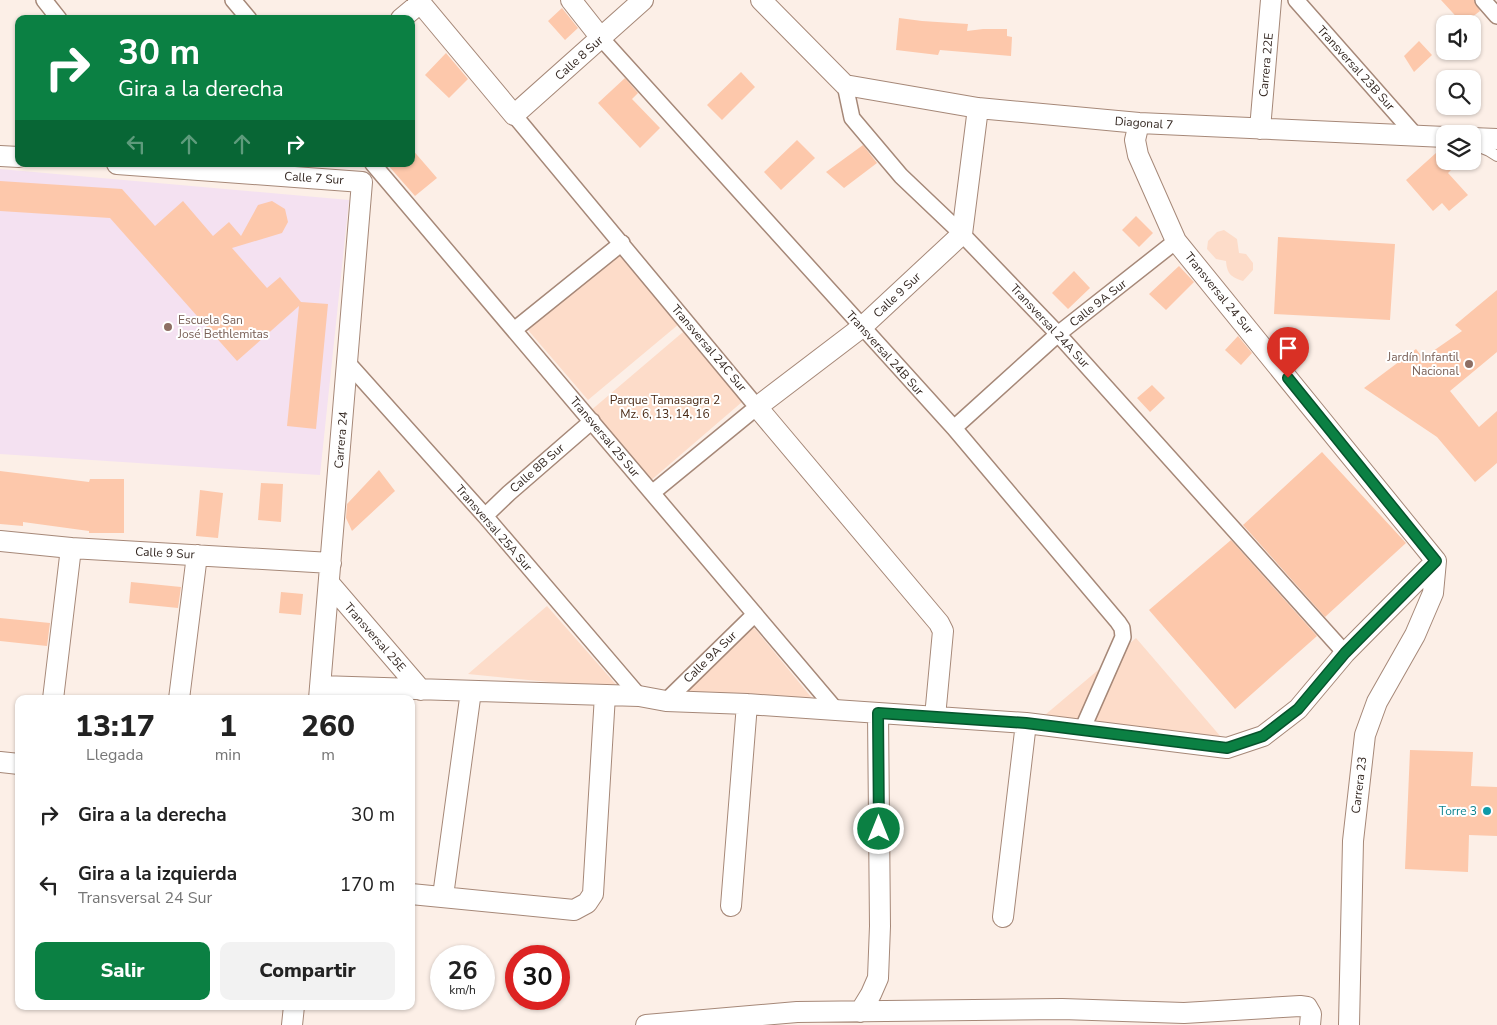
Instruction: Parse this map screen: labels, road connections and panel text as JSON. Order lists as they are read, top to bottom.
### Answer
{
  "streets": {
    "street": [
      "Calle 8 Sur",
      "Carrera 22E",
      "Transversal 23B Sur",
      "Diagonal 7",
      "Calle 7 Sur",
      "Transversal 24 Sur",
      "Calle 9 Sur",
      "Calle 9A Sur",
      "Transversal 24A Sur",
      "Transversal 24C Sur",
      "Transversal 24B Sur",
      "Transversal 25 Sur",
      "Carrera 24",
      "Calle 8B Sur",
      "Transversal 25A Sur",
      "Transversal 25E",
      "Carrera 23"
    ]
  },
  "crossings": [
    ["Calle 8 Sur", "Transversal 24C Sur"],
    ["Calle 8 Sur", "Transversal 24B Sur"],
    ["Carrera 22E", "Diagonal 7"],
    ["Transversal 23B Sur", "Diagonal 7"],
    ["Diagonal 7", "Transversal 24 Sur"],
    ["Diagonal 7", "Transversal 24A Sur"],
    ["Calle 7 Sur", "Carrera 24"],
    ["Transversal 24 Sur", "Calle 9A Sur"],
    ["Transversal 24 Sur", "Carrera 23"],
    ["Calle 9 Sur", "Transversal 24A Sur"],
    ["Calle 9 Sur", "Transversal 24C Sur"],
    ["Calle 9 Sur", "Transversal 24B Sur"],
    ["Calle 9 Sur", "Carrera 24"],
    ["Calle 9A Sur", "Transversal 24A Sur"],
    ["Calle 9A Sur", "Transversal 24B Sur"],
    ["Calle 9A Sur", "Transversal 25 Sur"],
    ["Transversal 25 Sur", "Calle 8B Sur"],
    ["Carrera 24", "Transversal 25A Sur"],
    ["Carrera 24", "Transversal 25E"],
    ["Calle 8B Sur", "Transversal 25A Sur"]
  ],
  "parks": ["Parque Tamasagra 2 Mz. 6, 13, 14, 16"],
  "places": ["Escuela San José Bethlemitas", "Jardín Infantil Nacional", "Torre 3"],
  "page": {
    "turn": ["30 m", "Gira a la derecha"],
    "eta": [
      "13:17",
      "Llegada",
      "1",
      "min",
      "260",
      "m"
    ],
    "list": [
      {
        "name": "Gira a la derecha",
        "value": "30 m"
      },
      {
        "name": "Gira a la izquierda",
        "note": "Transversal 24 Sur",
        "value": "170 m"
      }
    ],
    "buttons": ["Salir", "Compartir"],
    "speed": "26 km/h",
    "limit": "30"
  }
}
